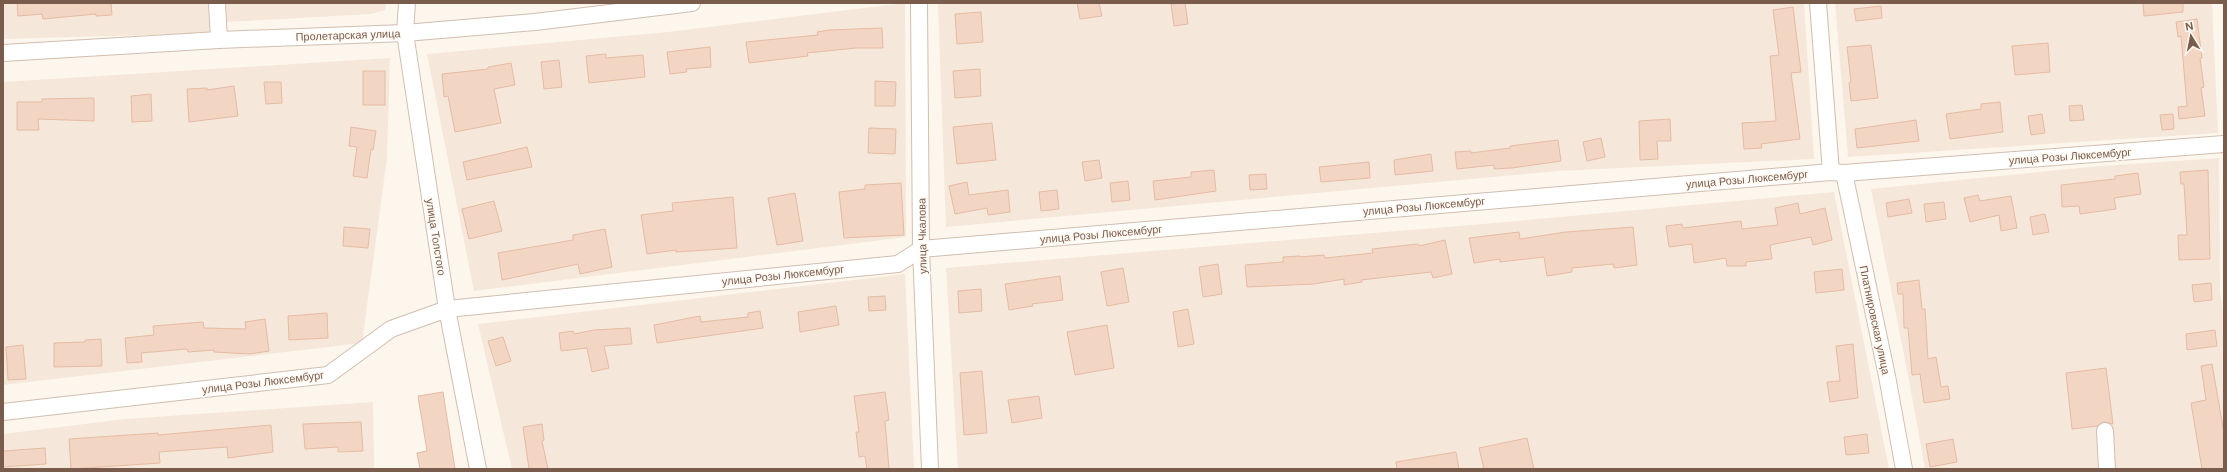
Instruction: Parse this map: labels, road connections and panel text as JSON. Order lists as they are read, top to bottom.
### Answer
{
  "streets": {
    "street": [
      "Пролетарская улица",
      "улица Розы Люксембург",
      "улица Чкалова",
      "улица Толстого",
      "Платнировская улица"
    ]
  },
  "crossings": [
    ["Пролетарская улица", "улица Толстого"],
    ["улица Розы Люксембург", "улица Чкалова"],
    ["улица Розы Люксембург", "улица Толстого"],
    ["улица Розы Люксембург", "Платнировская улица"]
  ],
  "north": "top"
}
